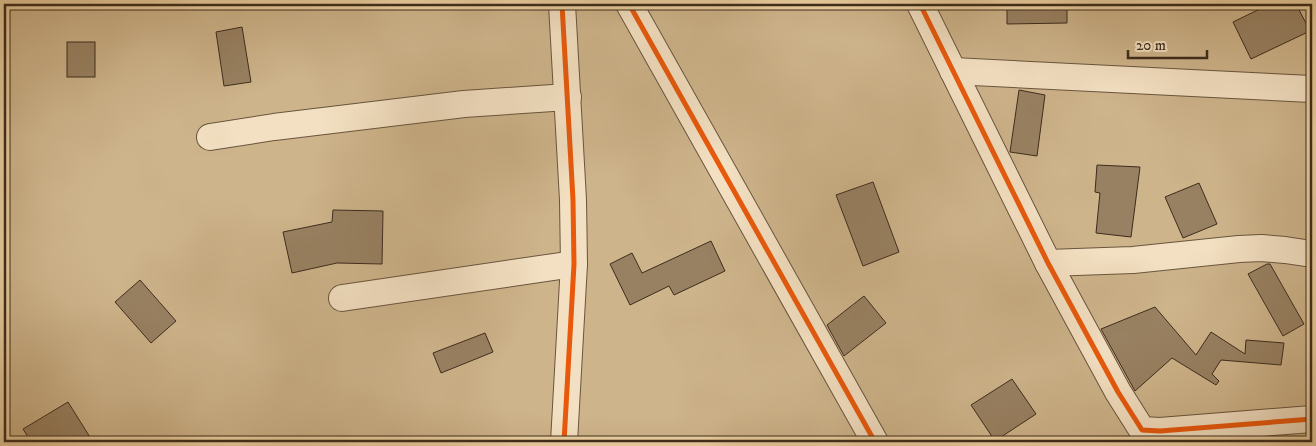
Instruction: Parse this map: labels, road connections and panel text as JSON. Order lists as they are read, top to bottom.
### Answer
{
  "scale_bar": "20 m"
}
